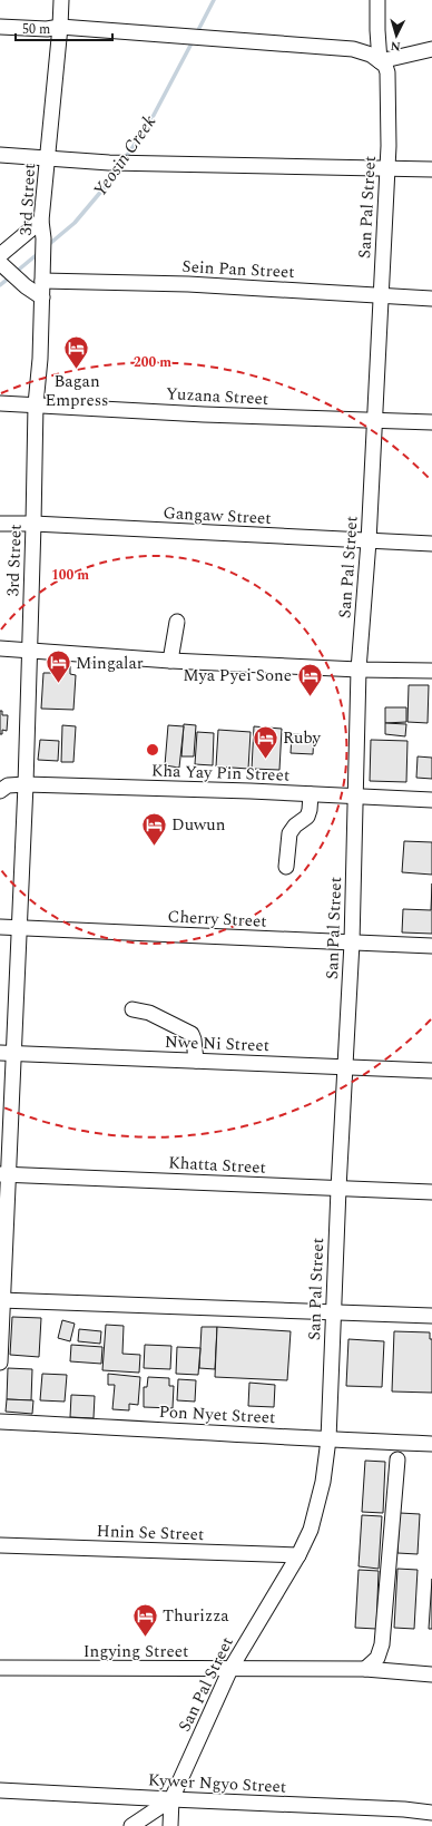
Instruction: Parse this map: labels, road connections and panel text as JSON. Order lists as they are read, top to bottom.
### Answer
{
  "streets": {
    "street": [
      "3rd Street",
      "San Pal Street",
      "Sein Pan Street",
      "Yuzana Street",
      "Gangaw Street",
      "Kha Yay Pin Street",
      "Cherry Street",
      "Nwe Ni Street",
      "Khatta Street",
      "Pon Nyet Street",
      "Hnin Se Street",
      "Ingying Street",
      "Kywer Ngyo Street"
    ]
  },
  "crossings": [
    ["3rd Street", "Sein Pan Street"],
    ["3rd Street", "Yuzana Street"],
    ["3rd Street", "Gangaw Street"],
    ["3rd Street", "Kha Yay Pin Street"],
    ["3rd Street", "Cherry Street"],
    ["3rd Street", "Nwe Ni Street"],
    ["3rd Street", "Khatta Street"],
    ["San Pal Street", "Sein Pan Street"],
    ["San Pal Street", "Yuzana Street"],
    ["San Pal Street", "Gangaw Street"],
    ["San Pal Street", "Kha Yay Pin Street"],
    ["San Pal Street", "Cherry Street"],
    ["San Pal Street", "Nwe Ni Street"],
    ["San Pal Street", "Khatta Street"],
    ["San Pal Street", "Pon Nyet Street"],
    ["San Pal Street", "Hnin Se Street"],
    ["San Pal Street", "Ingying Street"],
    ["San Pal Street", "Kywer Ngyo Street"]
  ],
  "water": ["Yeosin Creek"],
  "places": {
    "hotel": [
      "Bagan Empress",
      "Mingalar",
      "Mya Pyei Sone",
      "Ruby",
      "Duwun",
      "Thurizza"
    ]
  },
  "scale_bar": "50 m",
  "north": "bottom",
  "rings": ["200 m", "100 m"]
}
